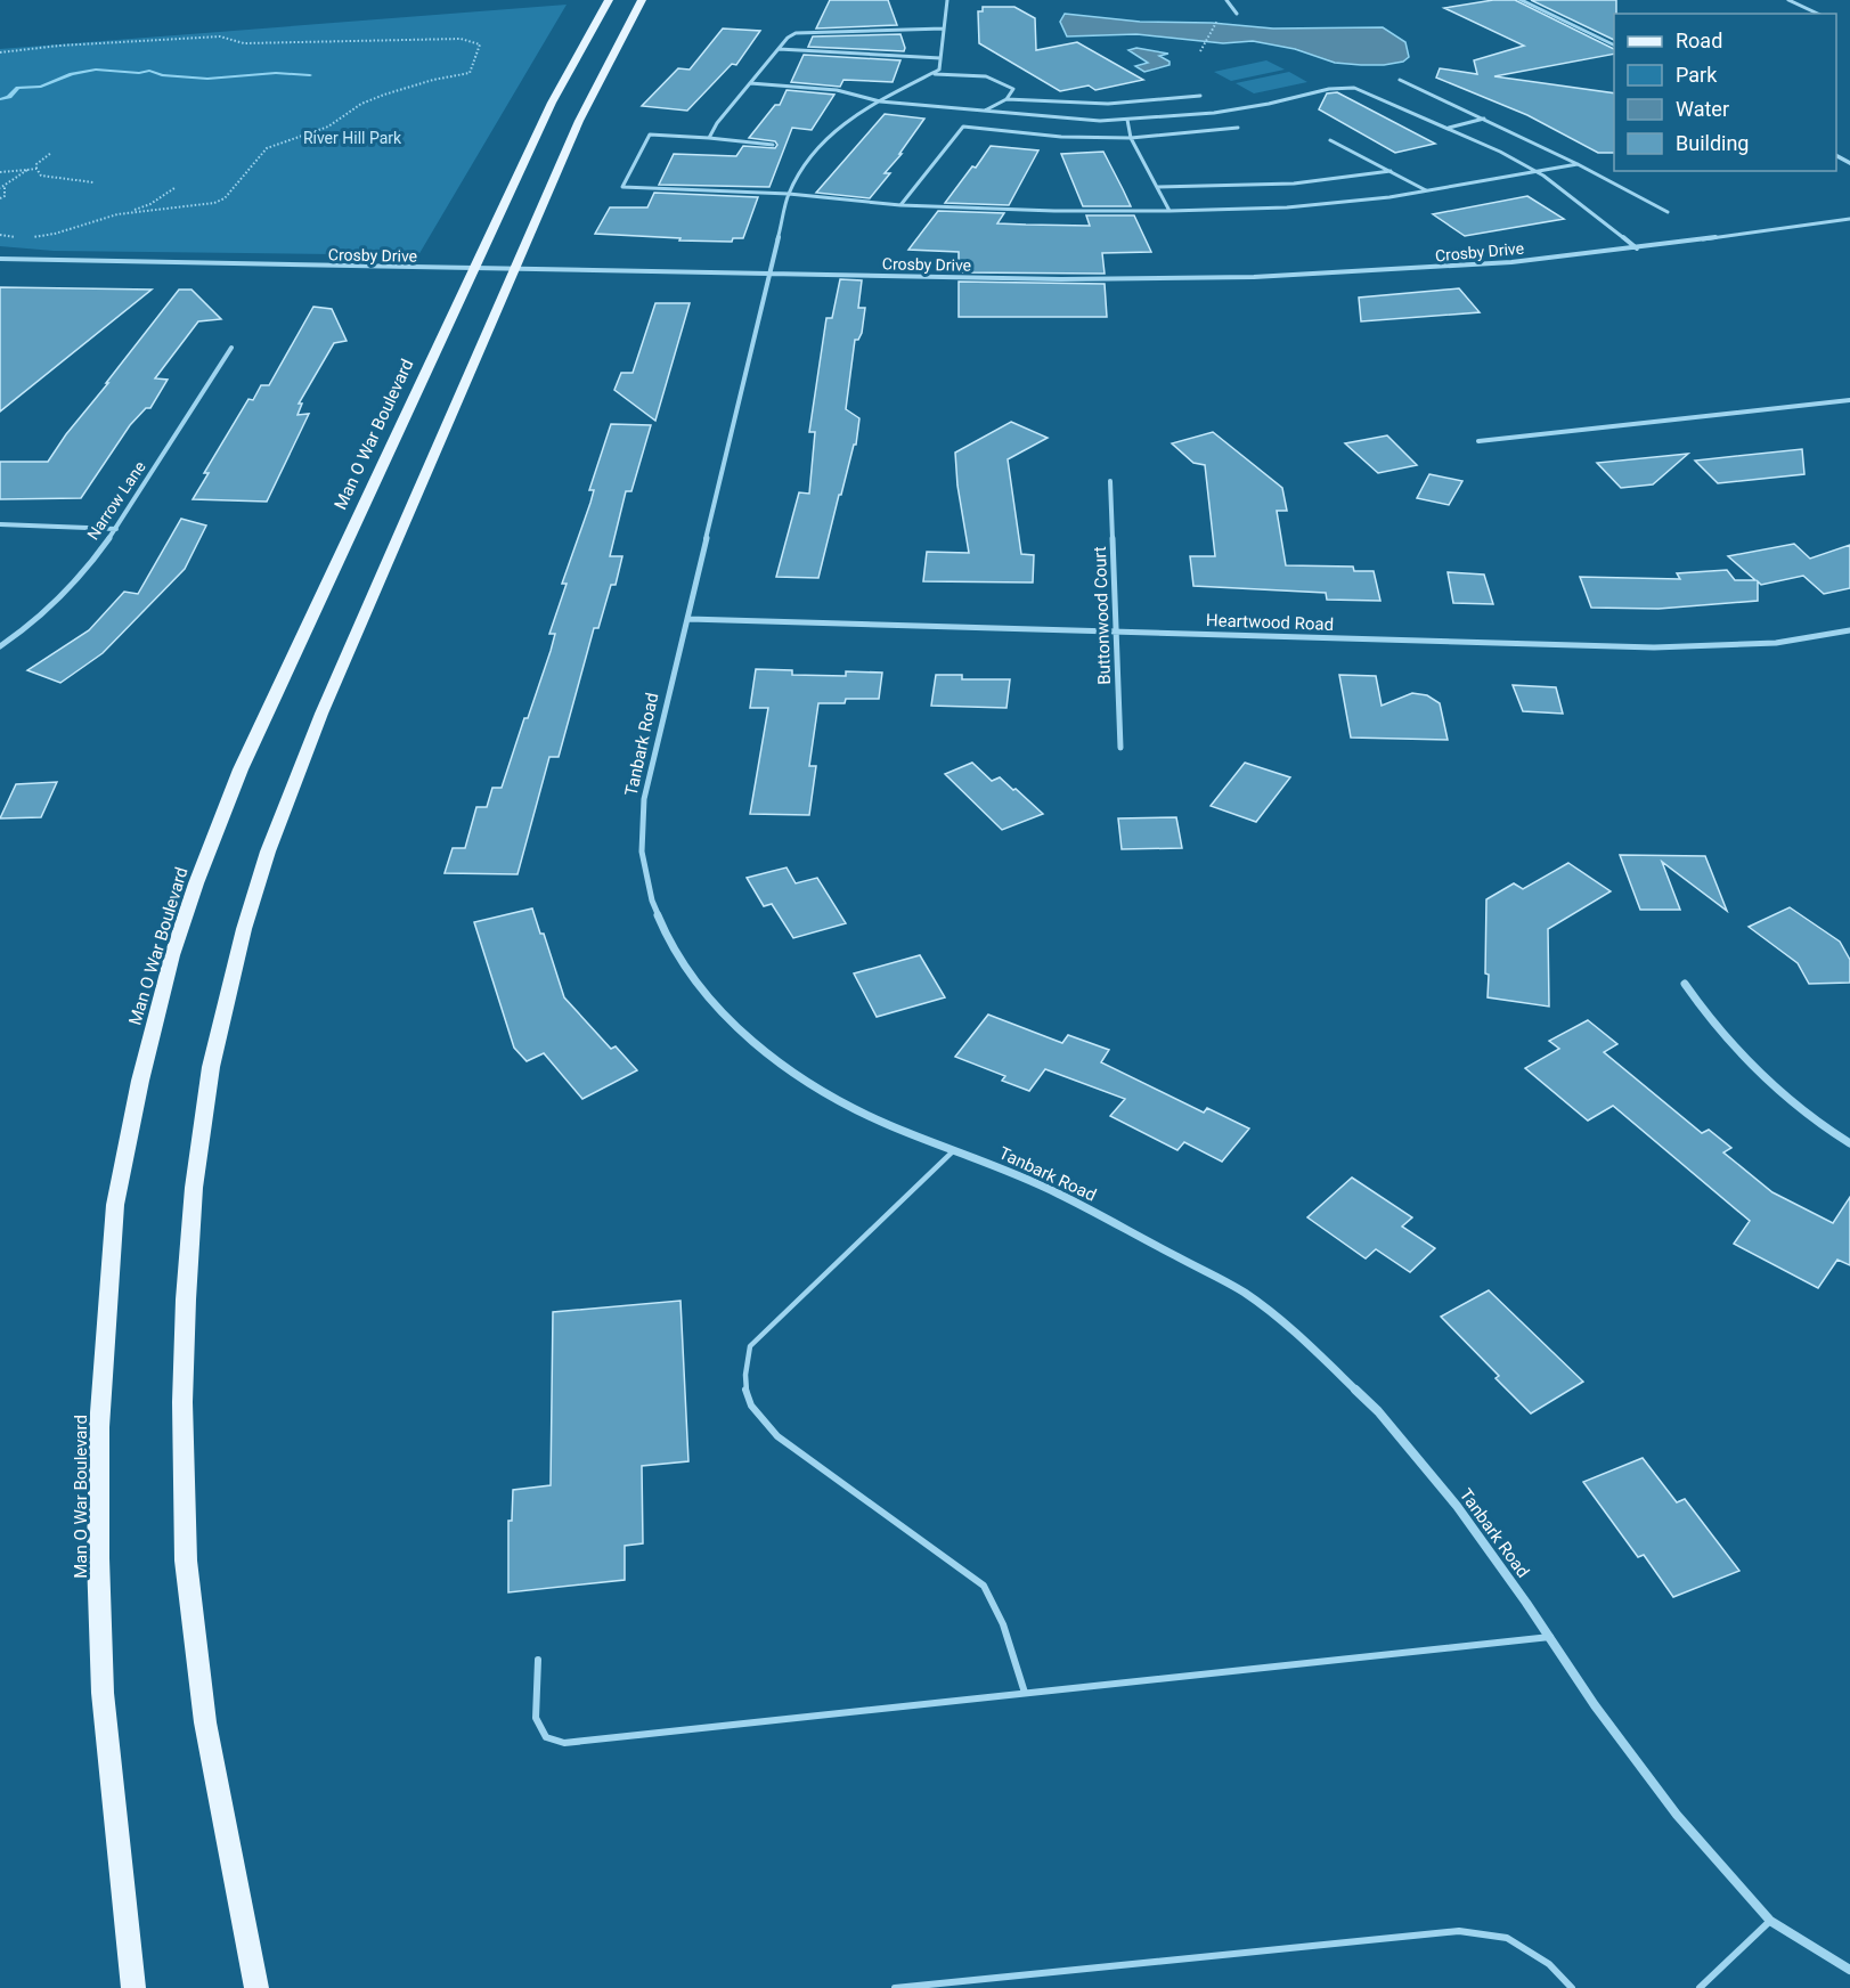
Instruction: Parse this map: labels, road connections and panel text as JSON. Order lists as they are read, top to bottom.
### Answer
{
  "streets": {
    "main road": ["Man O War Boulevard"],
    "street": [
      "Crosby Drive",
      "Narrow Lane",
      "Buttonwood Court",
      "Heartwood Road",
      "Tanbark Road"
    ]
  },
  "crossings": [
    ["Crosby Drive", "Man O War Boulevard"],
    ["Crosby Drive", "Tanbark Road"],
    ["Buttonwood Court", "Heartwood Road"],
    ["Heartwood Road", "Tanbark Road"]
  ],
  "parks": ["River Hill Park"],
  "legend": [
    "Road",
    "Park",
    "Water",
    "Building"
  ]
}
